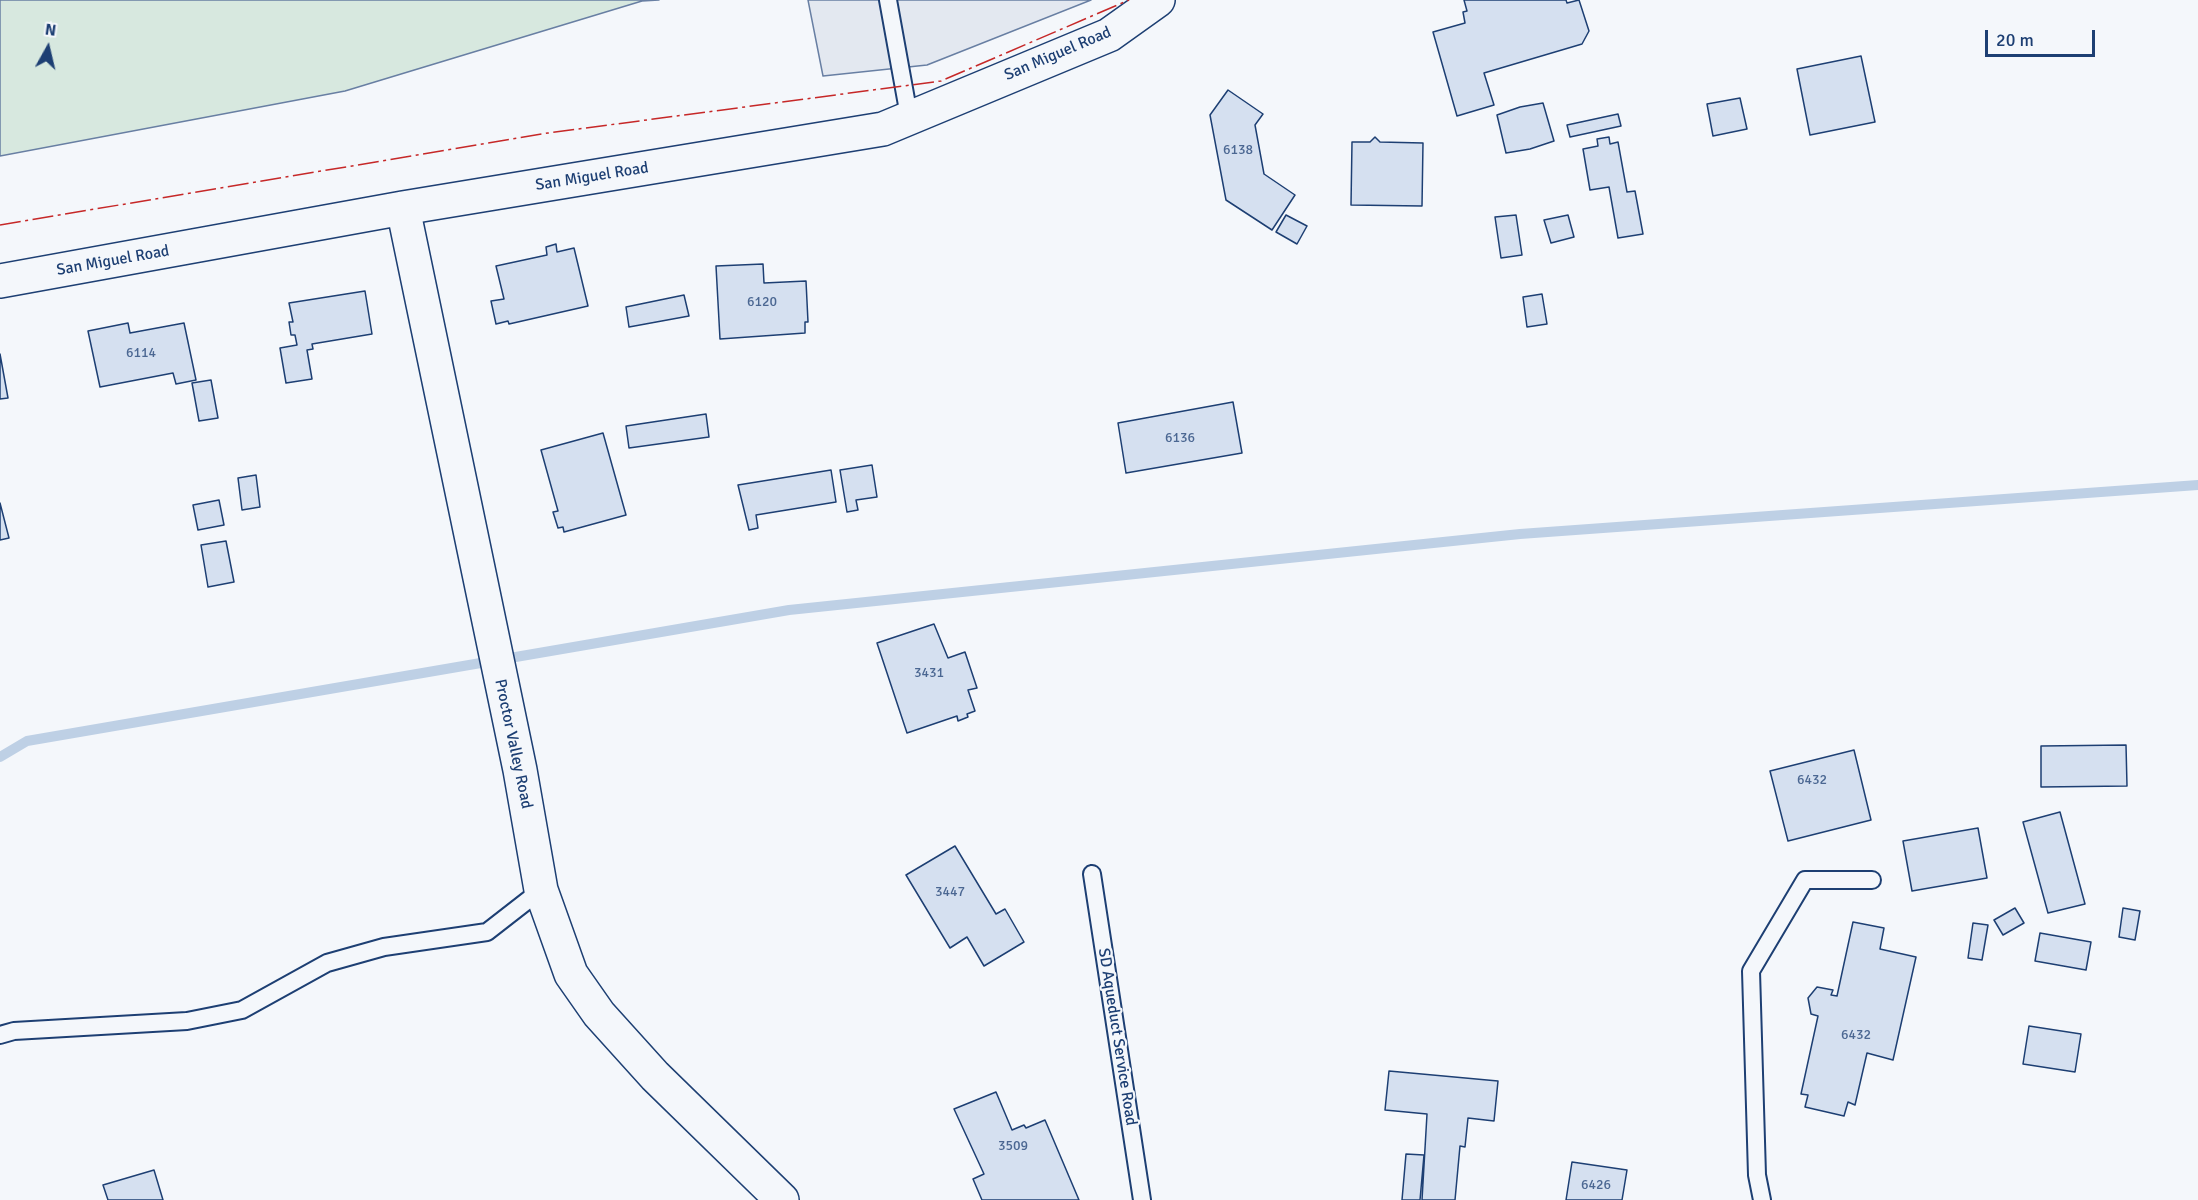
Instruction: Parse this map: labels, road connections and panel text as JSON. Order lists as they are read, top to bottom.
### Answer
{
  "streets": {
    "street": ["San Miguel Road", "Proctor Valley Road"],
    "lane": ["SD Aqueduct Service Road"]
  },
  "crossings": [
    ["San Miguel Road", "Proctor Valley Road"]
  ],
  "house_numbers": [
    "6138",
    "6120",
    "6114",
    "6136",
    "3431",
    "6432",
    "3447",
    "6432",
    "3509",
    "6426"
  ],
  "scale_bar": "20 m",
  "north": "top"
}
